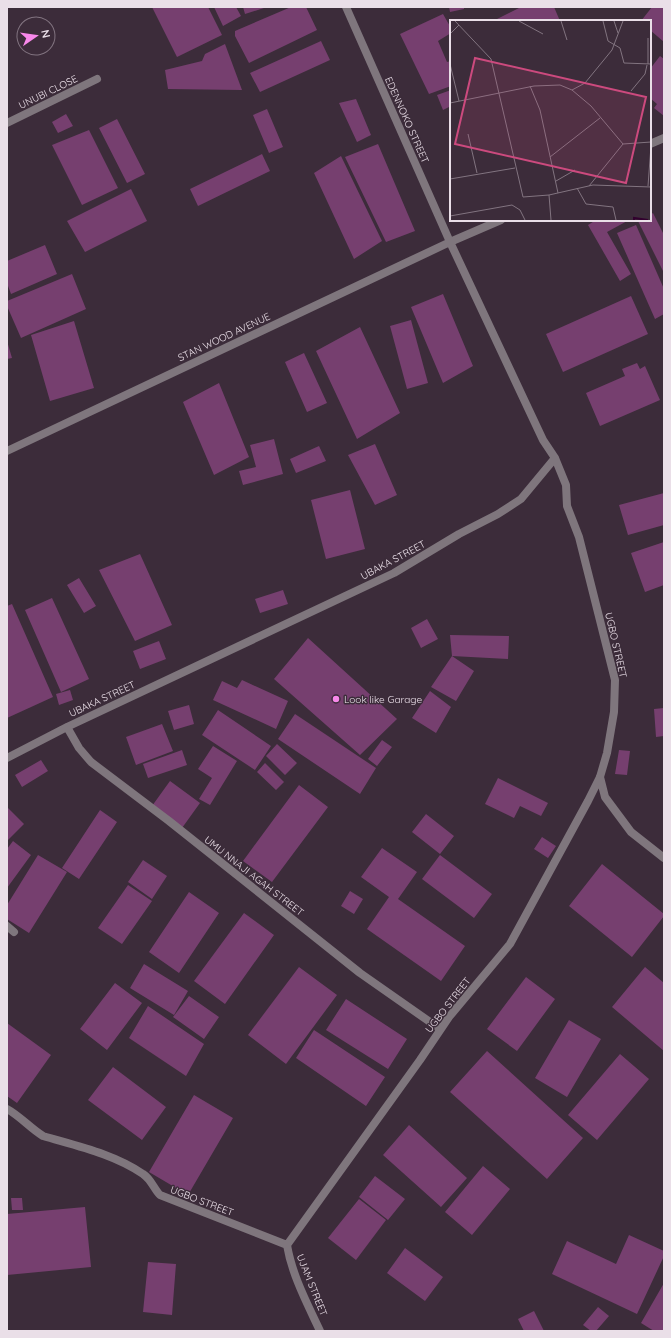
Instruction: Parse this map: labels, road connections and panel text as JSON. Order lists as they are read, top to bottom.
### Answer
{
  "streets": {
    "street": [
      "UNUBI CLOSE",
      "EDENNOKO STREET",
      "STAN WOOD AVENUE",
      "UBAKA STREET",
      "UGBO STREET",
      "UMU NNAJI AGAH STREET",
      "UJAM STREET"
    ]
  },
  "crossings": [
    ["EDENNOKO STREET", "STAN WOOD AVENUE"],
    ["UBAKA STREET", "UGBO STREET"],
    ["UBAKA STREET", "UMU NNAJI AGAH STREET"],
    ["UGBO STREET", "UMU NNAJI AGAH STREET"],
    ["UGBO STREET", "UJAM STREET"]
  ],
  "places": ["Look like Garage"],
  "north": "right"
}
